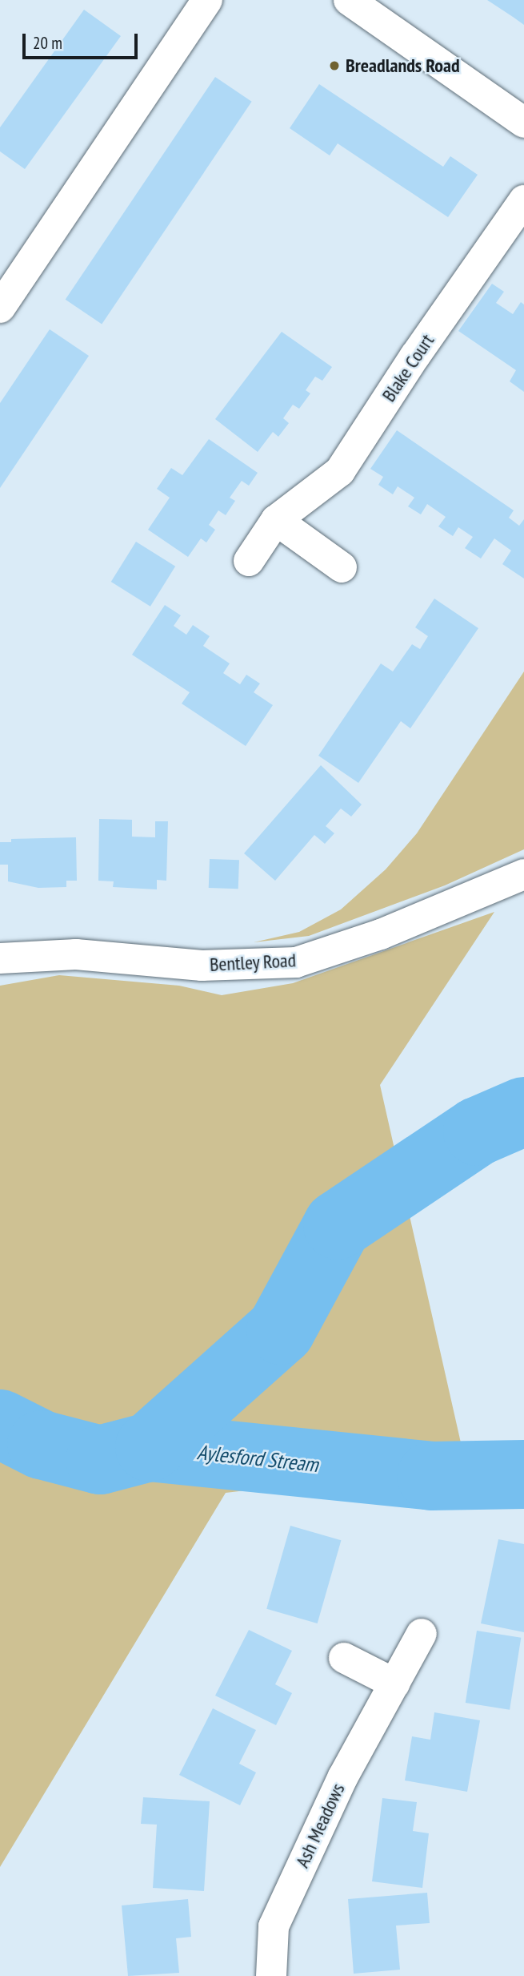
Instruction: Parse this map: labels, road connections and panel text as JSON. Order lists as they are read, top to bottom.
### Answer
{
  "streets": {
    "street": ["Blake Court", "Bentley Road", "Ash Meadows"]
  },
  "water": ["Aylesford Stream"],
  "places": ["Breadlands Road"],
  "scale_bar": "20 m"
}
